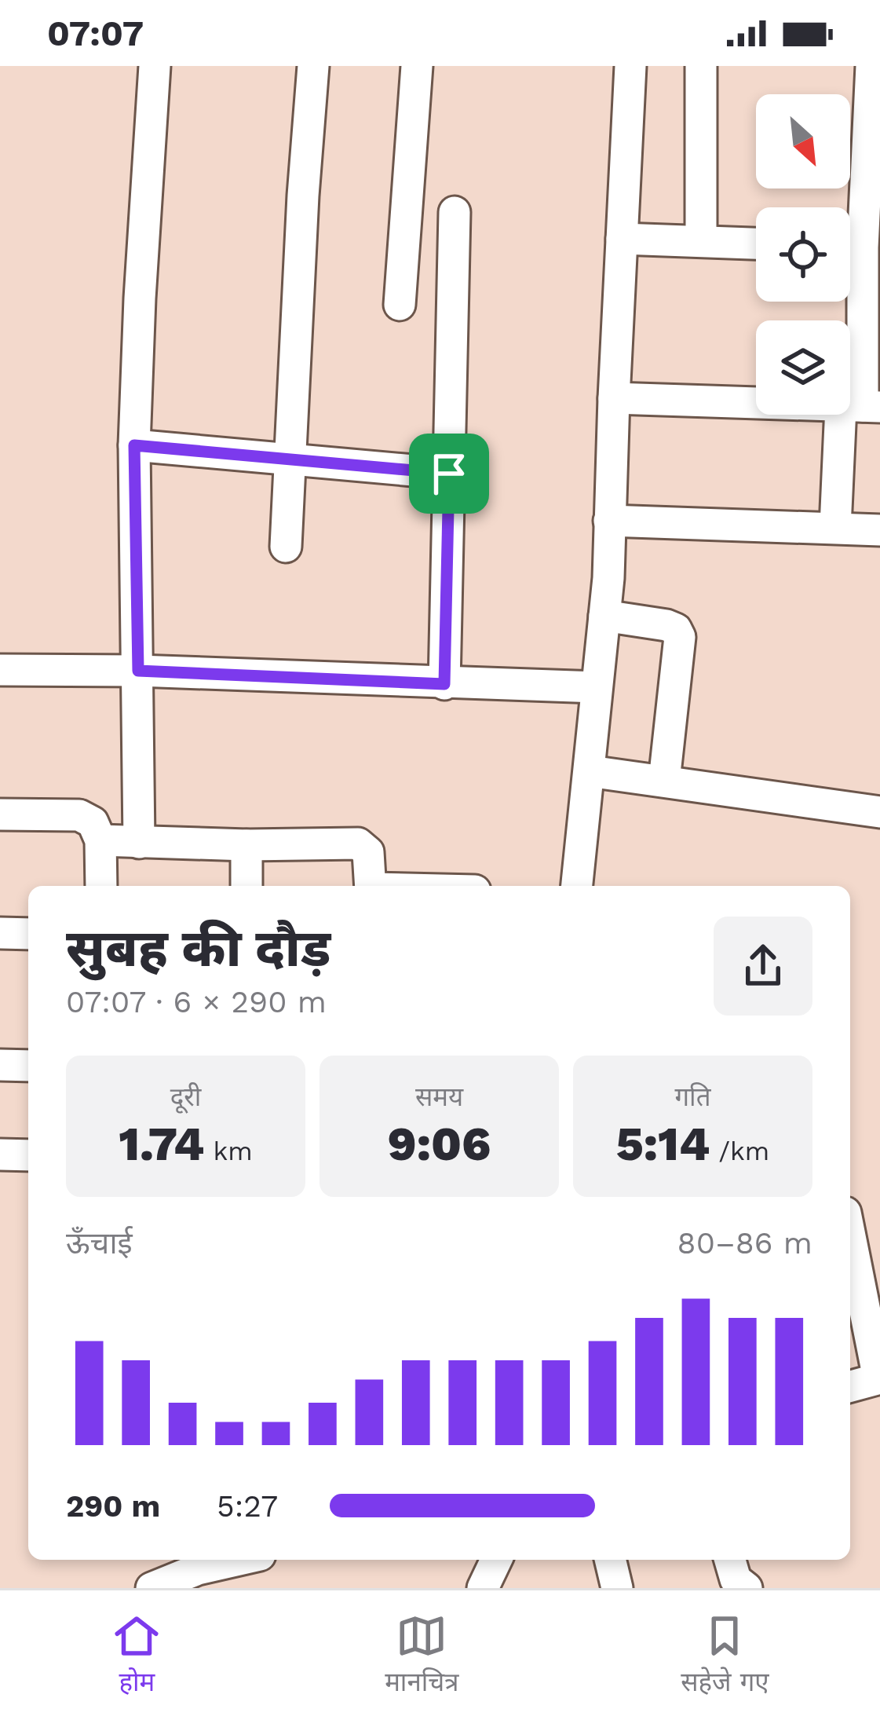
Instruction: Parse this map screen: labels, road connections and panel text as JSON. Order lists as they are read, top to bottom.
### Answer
{
  "north": "bottom right",
  "page": {
    "status": "07:07",
    "heading": ["सुबह की दौड़", "07:07 · 6 × 290 m"],
    "stats": [
      ["दूरी", "1.74 km"],
      ["समय", "9:06"],
      ["गति", "5:14 /km"]
    ],
    "chart": ["ऊँचाई", "80–86 m"],
    "list": [
      {
        "name": "290 m",
        "note": "5:27"
      }
    ],
    "tabs": ["होम", "मानचित्र", "सहेजे गए"]
  }
}
